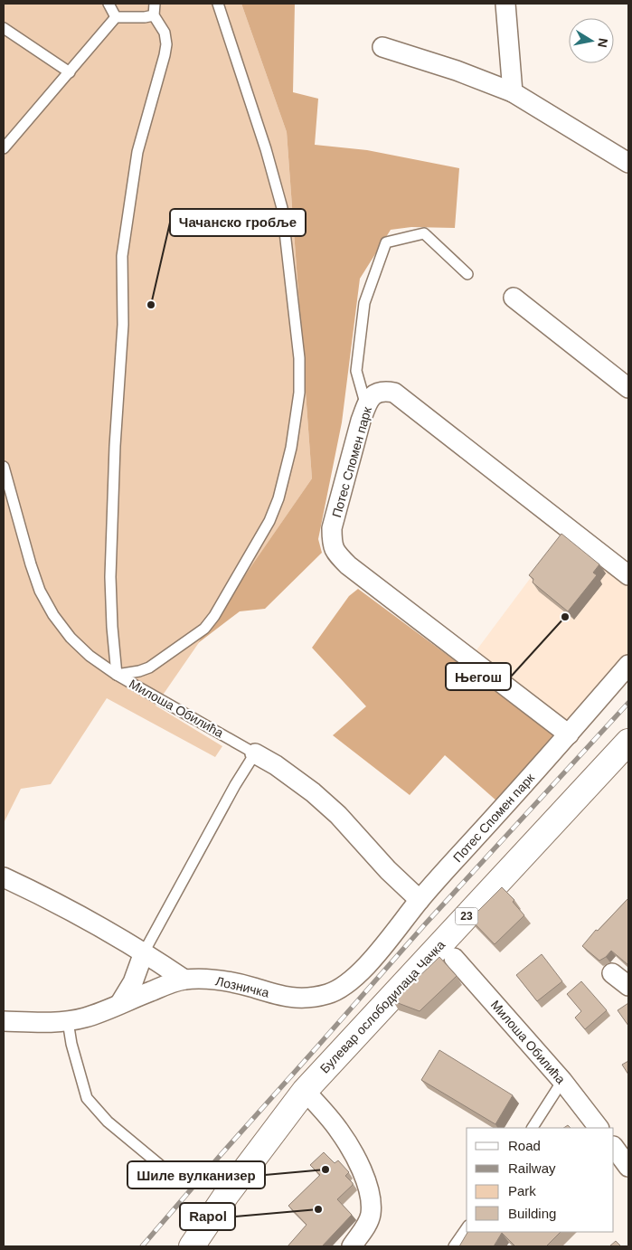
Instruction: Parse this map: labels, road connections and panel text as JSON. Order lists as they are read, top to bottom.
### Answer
{
  "streets": {
    "main road": ["23", "Булевар ослободилаца Чачка"],
    "street": ["Потес Спомен парк", "Милоша Обилића", "Лозничка"]
  },
  "crossings": [
    ["Потес Спомен парк", "Милоша Обилића"],
    ["Потес Спомен парк", "Лозничка"],
    ["Милоша Обилића", "Лозничка"]
  ],
  "places": [
    "Чачанско гробље",
    "Његош",
    "Шиле вулканизер",
    "Rapol"
  ],
  "legend": [
    "Road",
    "Railway",
    "Park",
    "Building"
  ],
  "north": "right"
}
